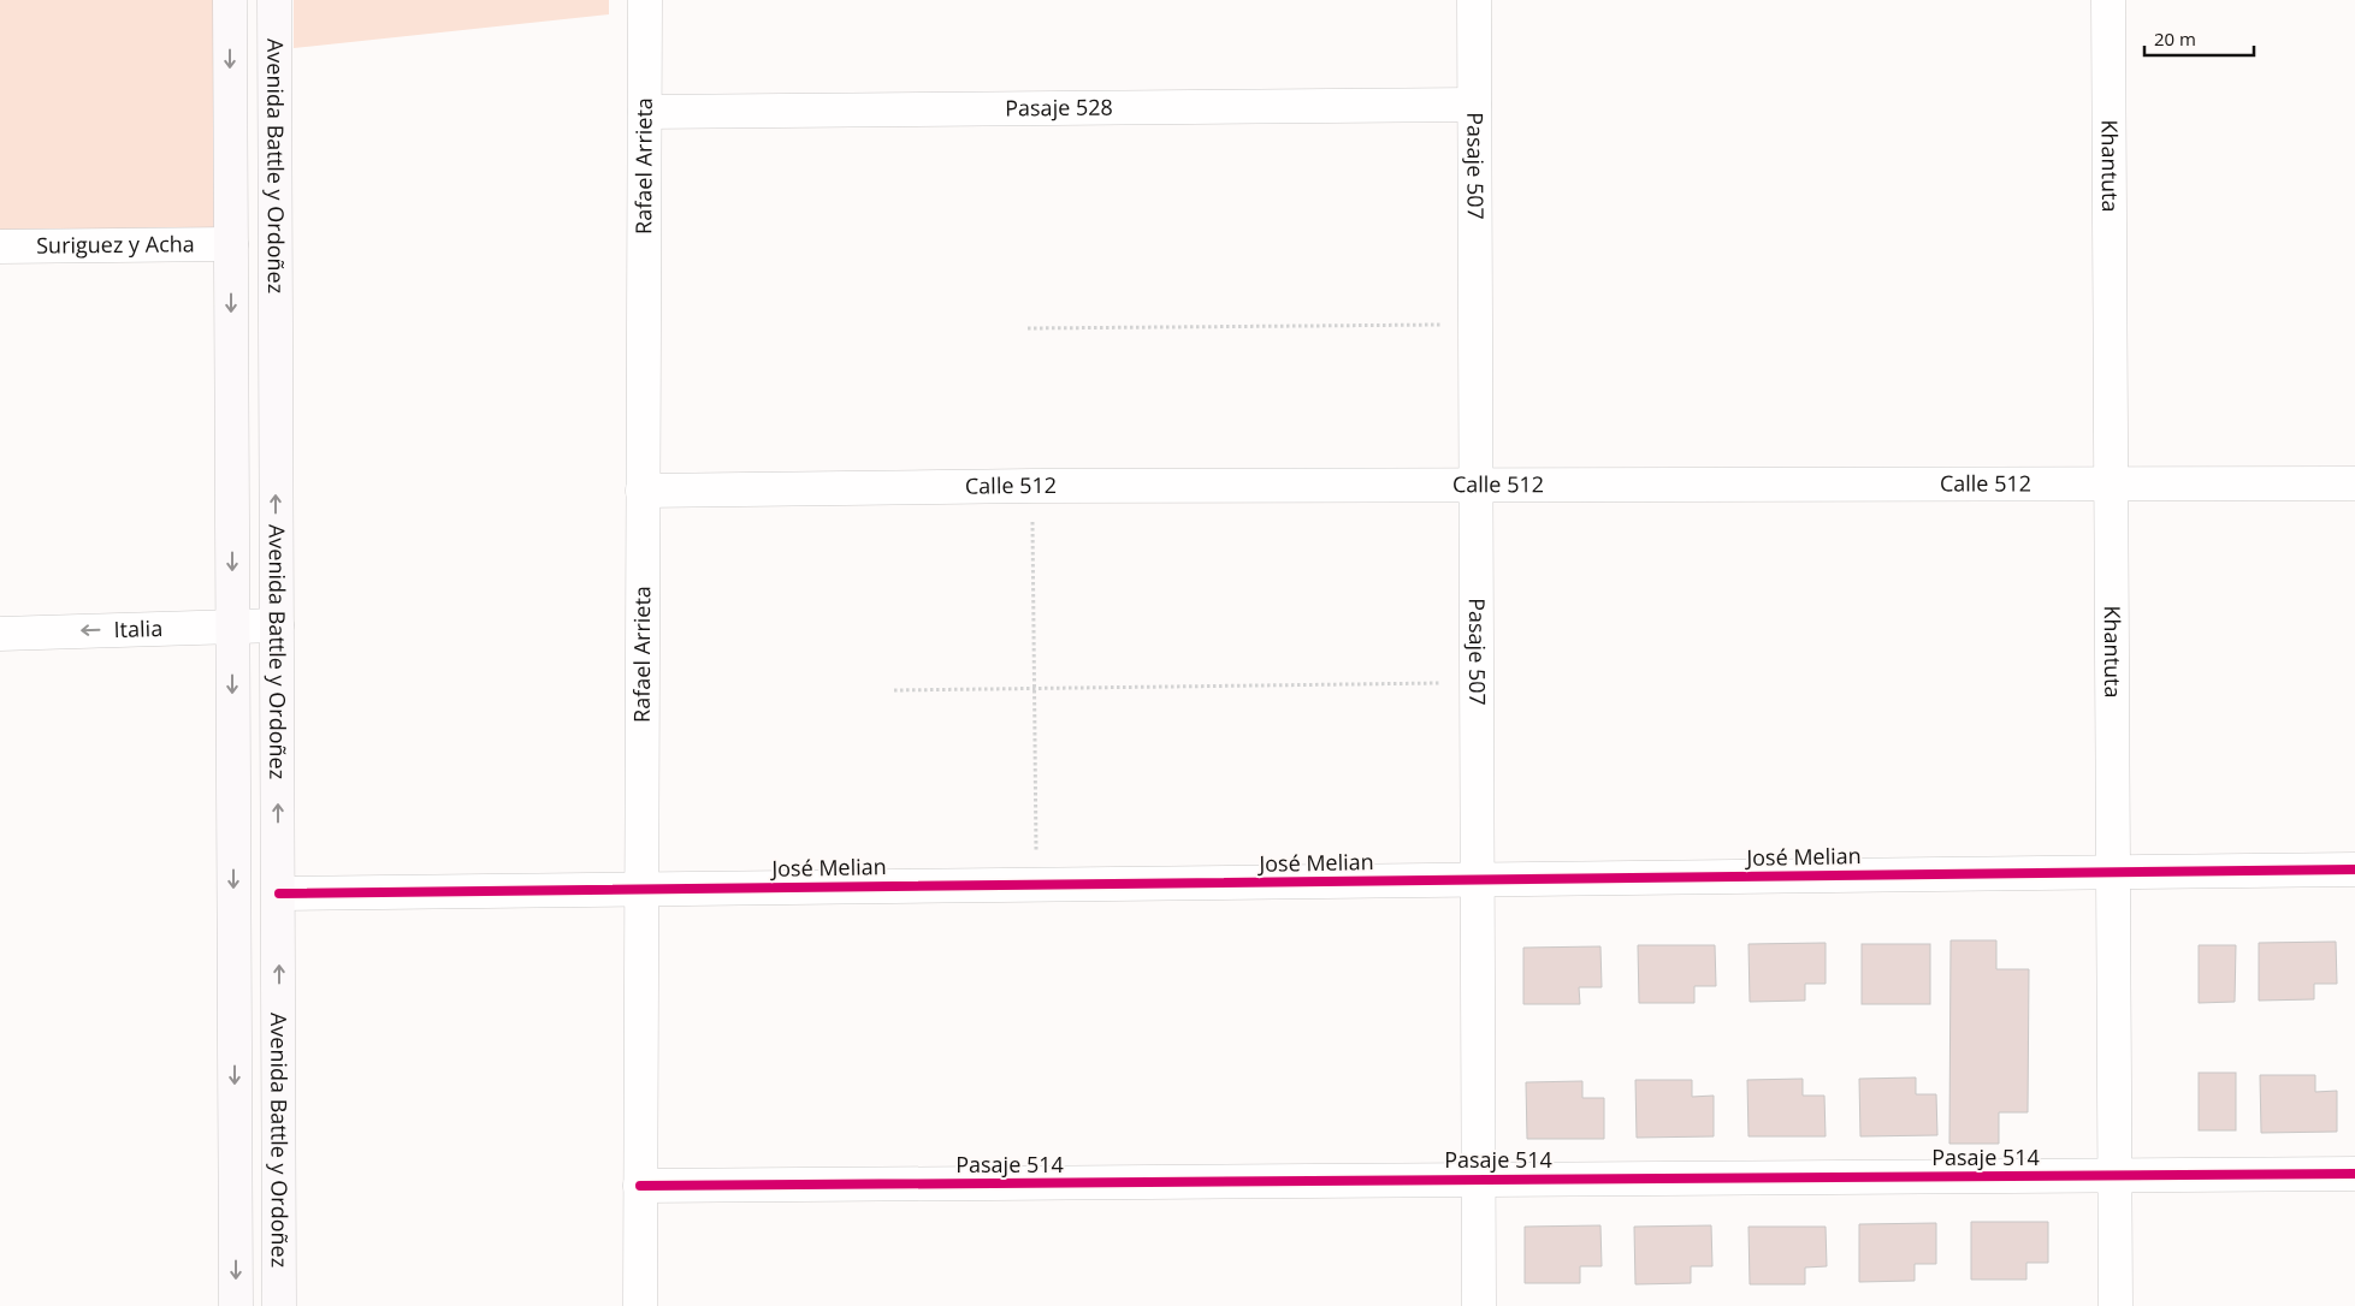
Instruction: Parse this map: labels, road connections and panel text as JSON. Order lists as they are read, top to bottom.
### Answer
{
  "streets": {
    "main road": ["Avenida Battle y Ordoñez"],
    "street": [
      "Pasaje 528",
      "Rafael Arrieta",
      "Pasaje 507",
      "Khantuta",
      "Suriguez y Acha",
      "Calle 512",
      "Italia",
      "José Melian",
      "Pasaje 514"
    ]
  },
  "crossings": [
    ["Pasaje 528", "Rafael Arrieta"],
    ["Pasaje 528", "Pasaje 507"],
    ["Avenida Battle y Ordoñez", "Suriguez y Acha"],
    ["Avenida Battle y Ordoñez", "Italia"],
    ["Avenida Battle y Ordoñez", "José Melian"],
    ["Rafael Arrieta", "Calle 512"],
    ["Rafael Arrieta", "José Melian"],
    ["Rafael Arrieta", "Pasaje 514"],
    ["Pasaje 507", "Calle 512"],
    ["Pasaje 507", "José Melian"],
    ["Pasaje 507", "Pasaje 514"],
    ["Khantuta", "Calle 512"],
    ["Khantuta", "José Melian"],
    ["Khantuta", "Pasaje 514"]
  ],
  "one_way": ["Italia"],
  "scale_bar": "20 m"
}
